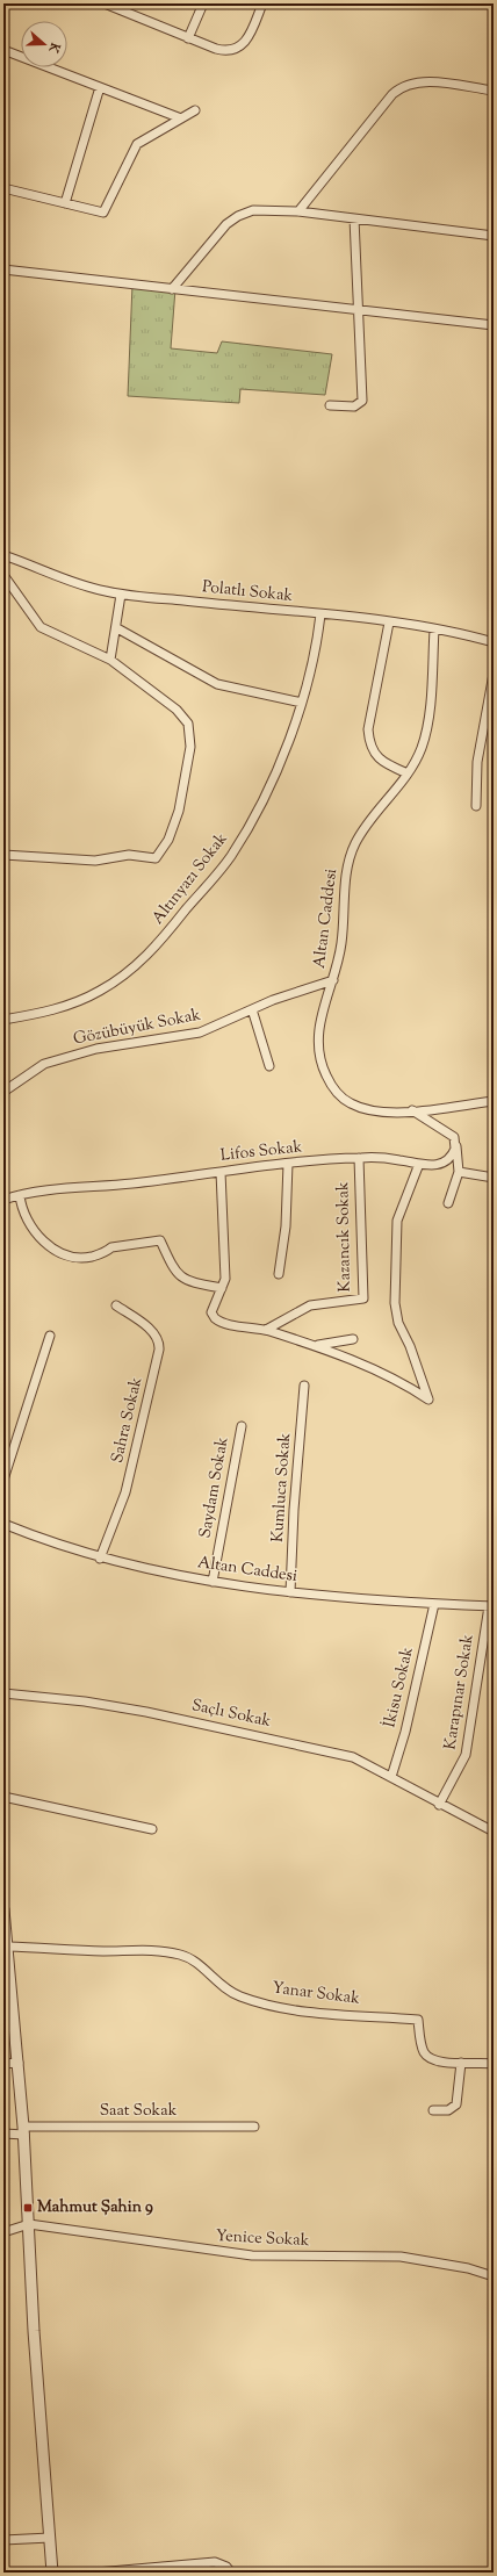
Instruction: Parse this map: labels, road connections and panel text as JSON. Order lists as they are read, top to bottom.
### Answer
{
  "streets": {
    "street": [
      "Polatlı Sokak",
      "Altınyazı Sokak",
      "Altan Caddesi",
      "Gözübüyük Sokak",
      "Lifos Sokak",
      "Kazancık Sokak",
      "Sahra Sokak",
      "Saydam Sokak",
      "Kumluca Sokak",
      "İkisu Sokak",
      "Karapınar Sokak",
      "Saçlı Sokak",
      "Yanar Sokak",
      "Saat Sokak",
      "Yenice Sokak"
    ]
  },
  "crossings": [
    ["Polatlı Sokak", "Altınyazı Sokak"],
    ["Polatlı Sokak", "Altan Caddesi"],
    ["Altan Caddesi", "Gözübüyük Sokak"],
    ["Altan Caddesi", "Sahra Sokak"],
    ["Altan Caddesi", "Saydam Sokak"],
    ["Altan Caddesi", "Kumluca Sokak"],
    ["Altan Caddesi", "İkisu Sokak"],
    ["Altan Caddesi", "Karapınar Sokak"],
    ["Lifos Sokak", "Kazancık Sokak"],
    ["İkisu Sokak", "Saçlı Sokak"],
    ["Karapınar Sokak", "Saçlı Sokak"]
  ],
  "places": {
    "transit": ["Mahmut Şahin 9"]
  },
  "north": "right"
}
